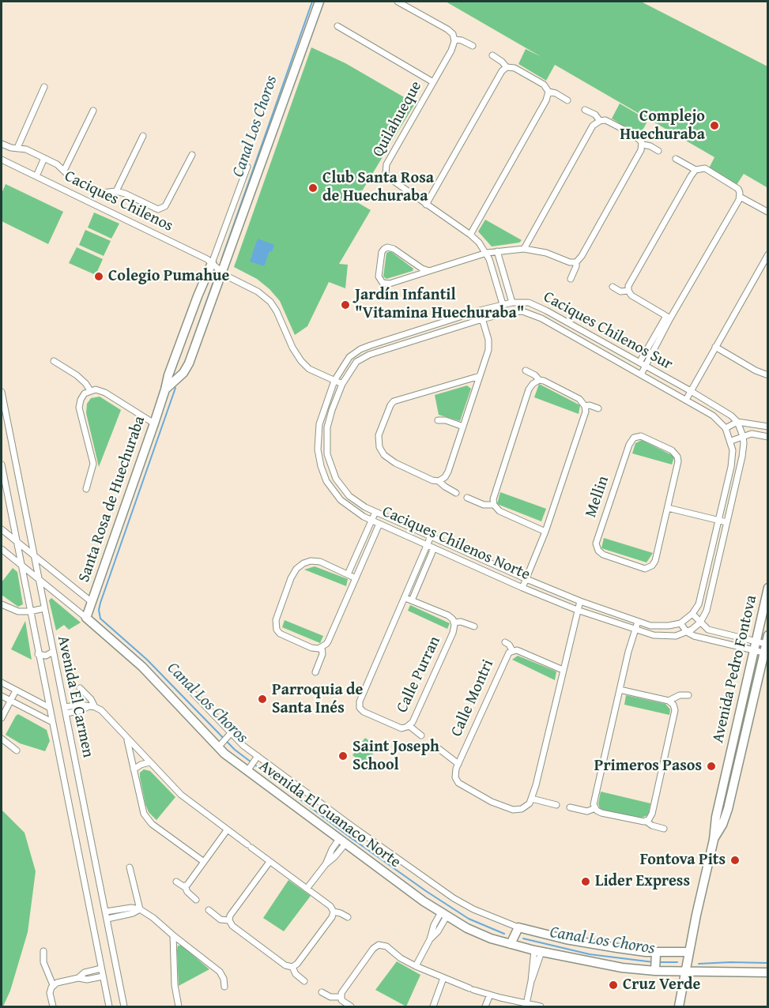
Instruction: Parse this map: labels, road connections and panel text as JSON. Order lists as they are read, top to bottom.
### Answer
{
  "streets": {
    "street": [
      "Quilahueque",
      "Caciques Chilenos",
      "Caciques Chilenos Sur",
      "Mellin",
      "Santa Rosa de Huechuraba",
      "Caciques Chilenos Norte",
      "Avenida Pedro Fontova",
      "Calle Purran",
      "Avenida El Carmen",
      "Calle Montri",
      "Avenida El Guanaco Norte"
    ]
  },
  "crossings": [
    ["Caciques Chilenos", "Caciques Chilenos Sur"],
    ["Caciques Chilenos", "Santa Rosa de Huechuraba"],
    ["Caciques Chilenos", "Caciques Chilenos Norte"],
    ["Caciques Chilenos Sur", "Caciques Chilenos Norte"],
    ["Santa Rosa de Huechuraba", "Avenida El Guanaco Norte"],
    ["Caciques Chilenos Norte", "Calle Purran"],
    ["Avenida Pedro Fontova", "Avenida El Guanaco Norte"],
    ["Avenida El Carmen", "Avenida El Guanaco Norte"]
  ],
  "water": ["Canal Los Choros"],
  "places": [
    "Complejo Huechuraba",
    "Club Santa Rosa de Huechuraba",
    "Colegio Pumahue",
    "Jardín Infantil \"Vitamina Huechuraba\"",
    "Parroquia de Santa Inés",
    "Saint Joseph School",
    "Primeros Pasos",
    "Fontova Pits",
    "Lider Express",
    "Cruz Verde"
  ]
}
